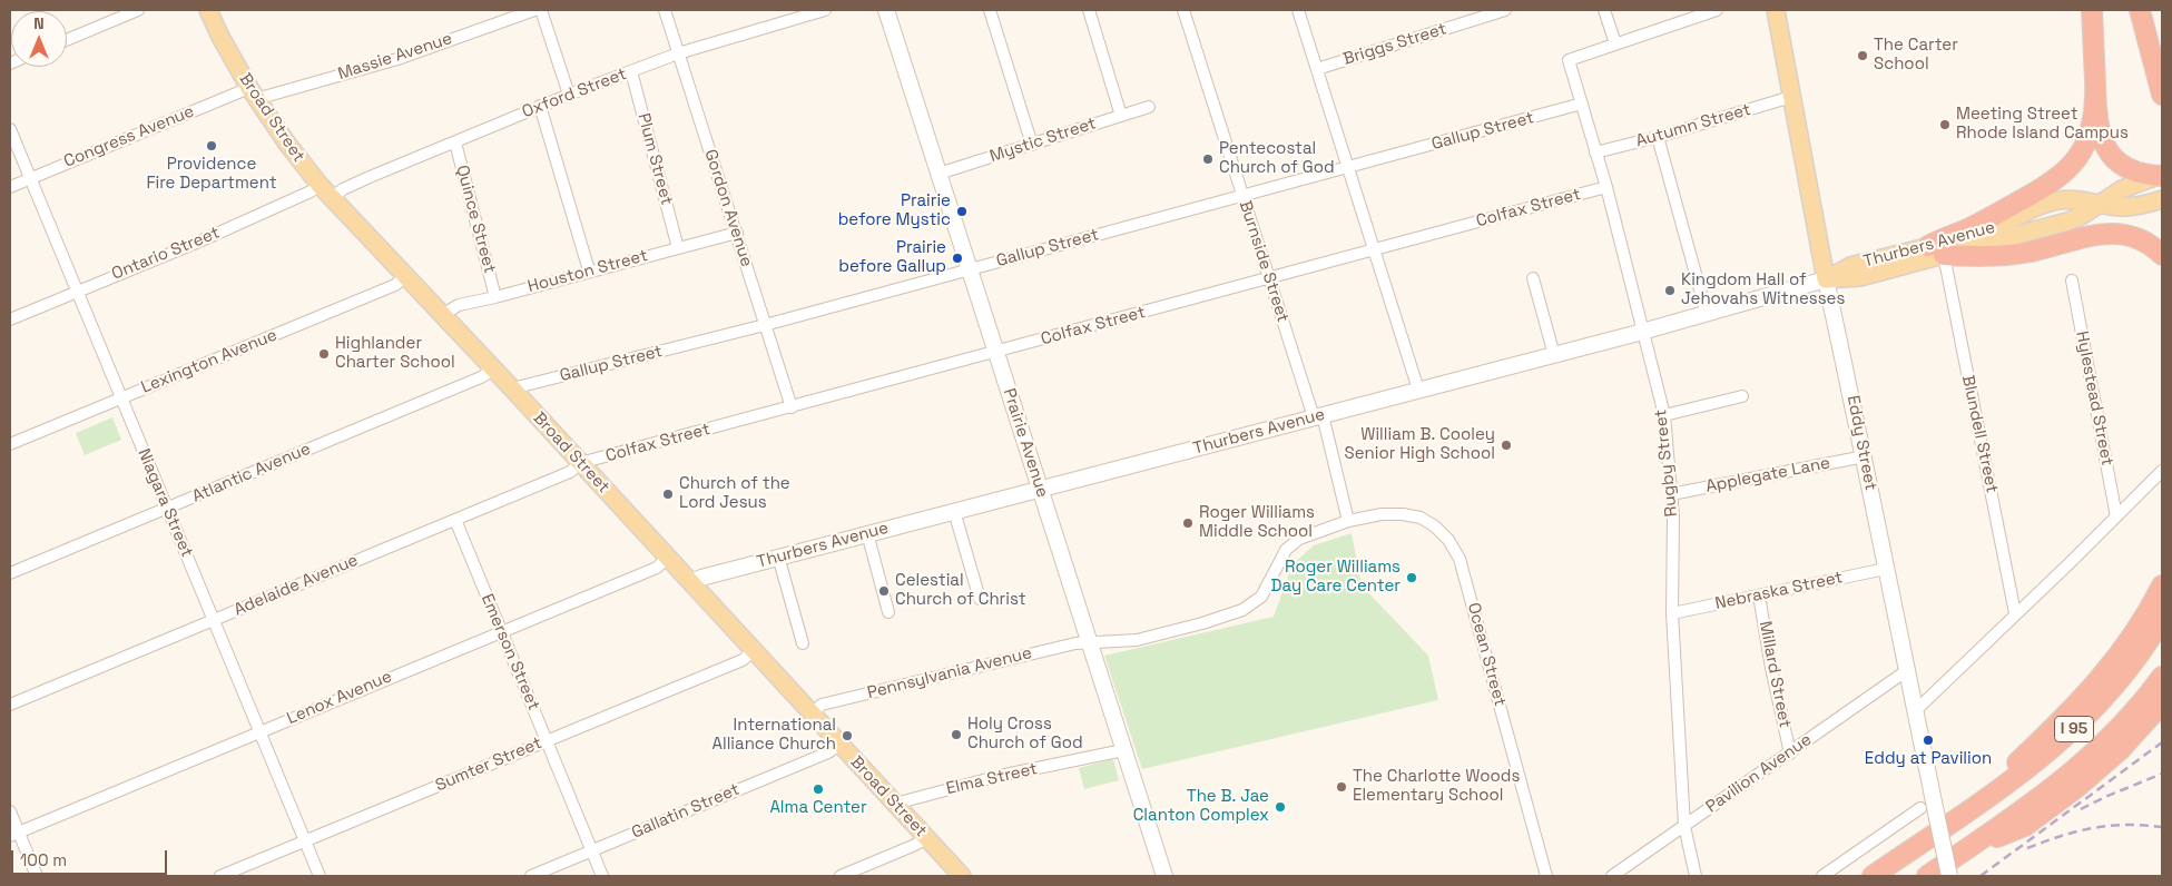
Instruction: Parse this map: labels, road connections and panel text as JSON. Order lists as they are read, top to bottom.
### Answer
{
  "streets": {
    "highway": ["I 95"],
    "main road": [
      "Broad Street",
      "Thurbers Avenue",
      "Prairie Avenue",
      "Eddy Street"
    ],
    "street": [
      "Briggs Street",
      "Massie Avenue",
      "Oxford Street",
      "Autumn Street",
      "Gallup Street",
      "Congress Avenue",
      "Mystic Street",
      "Plum Street",
      "Gordon Avenue",
      "Colfax Street",
      "Quince Street",
      "Ontario Street",
      "Burnside Street",
      "Houston Street",
      "Lexington Avenue",
      "Hylestead Street",
      "Blundell Street",
      "Rugby Street",
      "Atlantic Avenue",
      "Applegate Lane",
      "Niagara Street",
      "Adelaide Avenue",
      "Nebraska Street",
      "Emerson Street",
      "Ocean Street",
      "Pennsylvania Avenue",
      "Millard Street",
      "Lenox Avenue",
      "Sumter Street",
      "Pavilion Avenue",
      "Elma Street",
      "Gallatin Street"
    ]
  },
  "crossings": [
    ["Massie Avenue", "Broad Street"],
    ["Massie Avenue", "Congress Avenue"],
    ["Oxford Street", "Broad Street"],
    ["Oxford Street", "Plum Street"],
    ["Oxford Street", "Gordon Avenue"],
    ["Oxford Street", "Quince Street"],
    ["Broad Street", "Gallup Street"],
    ["Broad Street", "Congress Avenue"],
    ["Broad Street", "Colfax Street"],
    ["Broad Street", "Thurbers Avenue"],
    ["Broad Street", "Ontario Street"],
    ["Broad Street", "Houston Street"],
    ["Broad Street", "Lexington Avenue"],
    ["Broad Street", "Atlantic Avenue"],
    ["Broad Street", "Adelaide Avenue"],
    ["Broad Street", "Pennsylvania Avenue"],
    ["Broad Street", "Lenox Avenue"],
    ["Broad Street", "Sumter Street"],
    ["Broad Street", "Elma Street"],
    ["Broad Street", "Gallatin Street"],
    ["Autumn Street", "Eddy Street"],
    ["Autumn Street", "Rugby Street"],
    ["Gallup Street", "Gordon Avenue"],
    ["Gallup Street", "Burnside Street"],
    ["Gallup Street", "Prairie Avenue"],
    ["Gallup Street", "Rugby Street"],
    ["Congress Avenue", "Niagara Street"],
    ["Mystic Street", "Prairie Avenue"],
    ["Plum Street", "Houston Street"],
    ["Gordon Avenue", "Colfax Street"],
    ["Gordon Avenue", "Houston Street"],
    ["Colfax Street", "Burnside Street"],
    ["Colfax Street", "Prairie Avenue"],
    ["Colfax Street", "Rugby Street"],
    ["Colfax Street", "Adelaide Avenue"],
    ["Quince Street", "Houston Street"],
    ["Thurbers Avenue", "Burnside Street"],
    ["Thurbers Avenue", "Blundell Street"],
    ["Thurbers Avenue", "Prairie Avenue"],
    ["Thurbers Avenue", "Eddy Street"],
    ["Thurbers Avenue", "Rugby Street"],
    ["Ontario Street", "Niagara Street"],
    ["Burnside Street", "Ocean Street"],
    ["Lexington Avenue", "Niagara Street"],
    ["Prairie Avenue", "Ocean Street"],
    ["Prairie Avenue", "Pennsylvania Avenue"],
    ["Prairie Avenue", "Elma Street"],
    ["Eddy Street", "Applegate Lane"],
    ["Eddy Street", "Nebraska Street"],
    ["Eddy Street", "Pavilion Avenue"],
    ["Rugby Street", "Applegate Lane"],
    ["Rugby Street", "Nebraska Street"],
    ["Rugby Street", "Pavilion Avenue"],
    ["Atlantic Avenue", "Niagara Street"],
    ["Niagara Street", "Adelaide Avenue"],
    ["Niagara Street", "Lenox Avenue"],
    ["Niagara Street", "Sumter Street"],
    ["Adelaide Avenue", "Emerson Street"],
    ["Nebraska Street", "Millard Street"],
    ["Emerson Street", "Lenox Avenue"],
    ["Emerson Street", "Sumter Street"],
    ["Emerson Street", "Gallatin Street"],
    ["Ocean Street", "Pennsylvania Avenue"],
    ["Millard Street", "Pavilion Avenue"]
  ],
  "places": [
    "The Carter School",
    "Meeting Street Rhode Island Campus",
    "Providence Fire Department",
    "Pentecostal Church of God",
    "Prairie before Mystic",
    "Prairie before Gallup",
    "Kingdom Hall of Jehovahs Witnesses",
    "Highlander Charter School",
    "William B. Cooley Senior High School",
    "Church of the Lord Jesus",
    "Roger Williams Middle School",
    "Roger Williams Day Care Center",
    "Celestial Church of Christ",
    "Holy Cross Church of God",
    "International Alliance Church",
    "Eddy at Pavilion",
    "The Charlotte Woods Elementary School",
    "Alma Center",
    "The B. Jae Clanton Complex"
  ],
  "scale_bar": "100 m",
  "north": "top"
}
